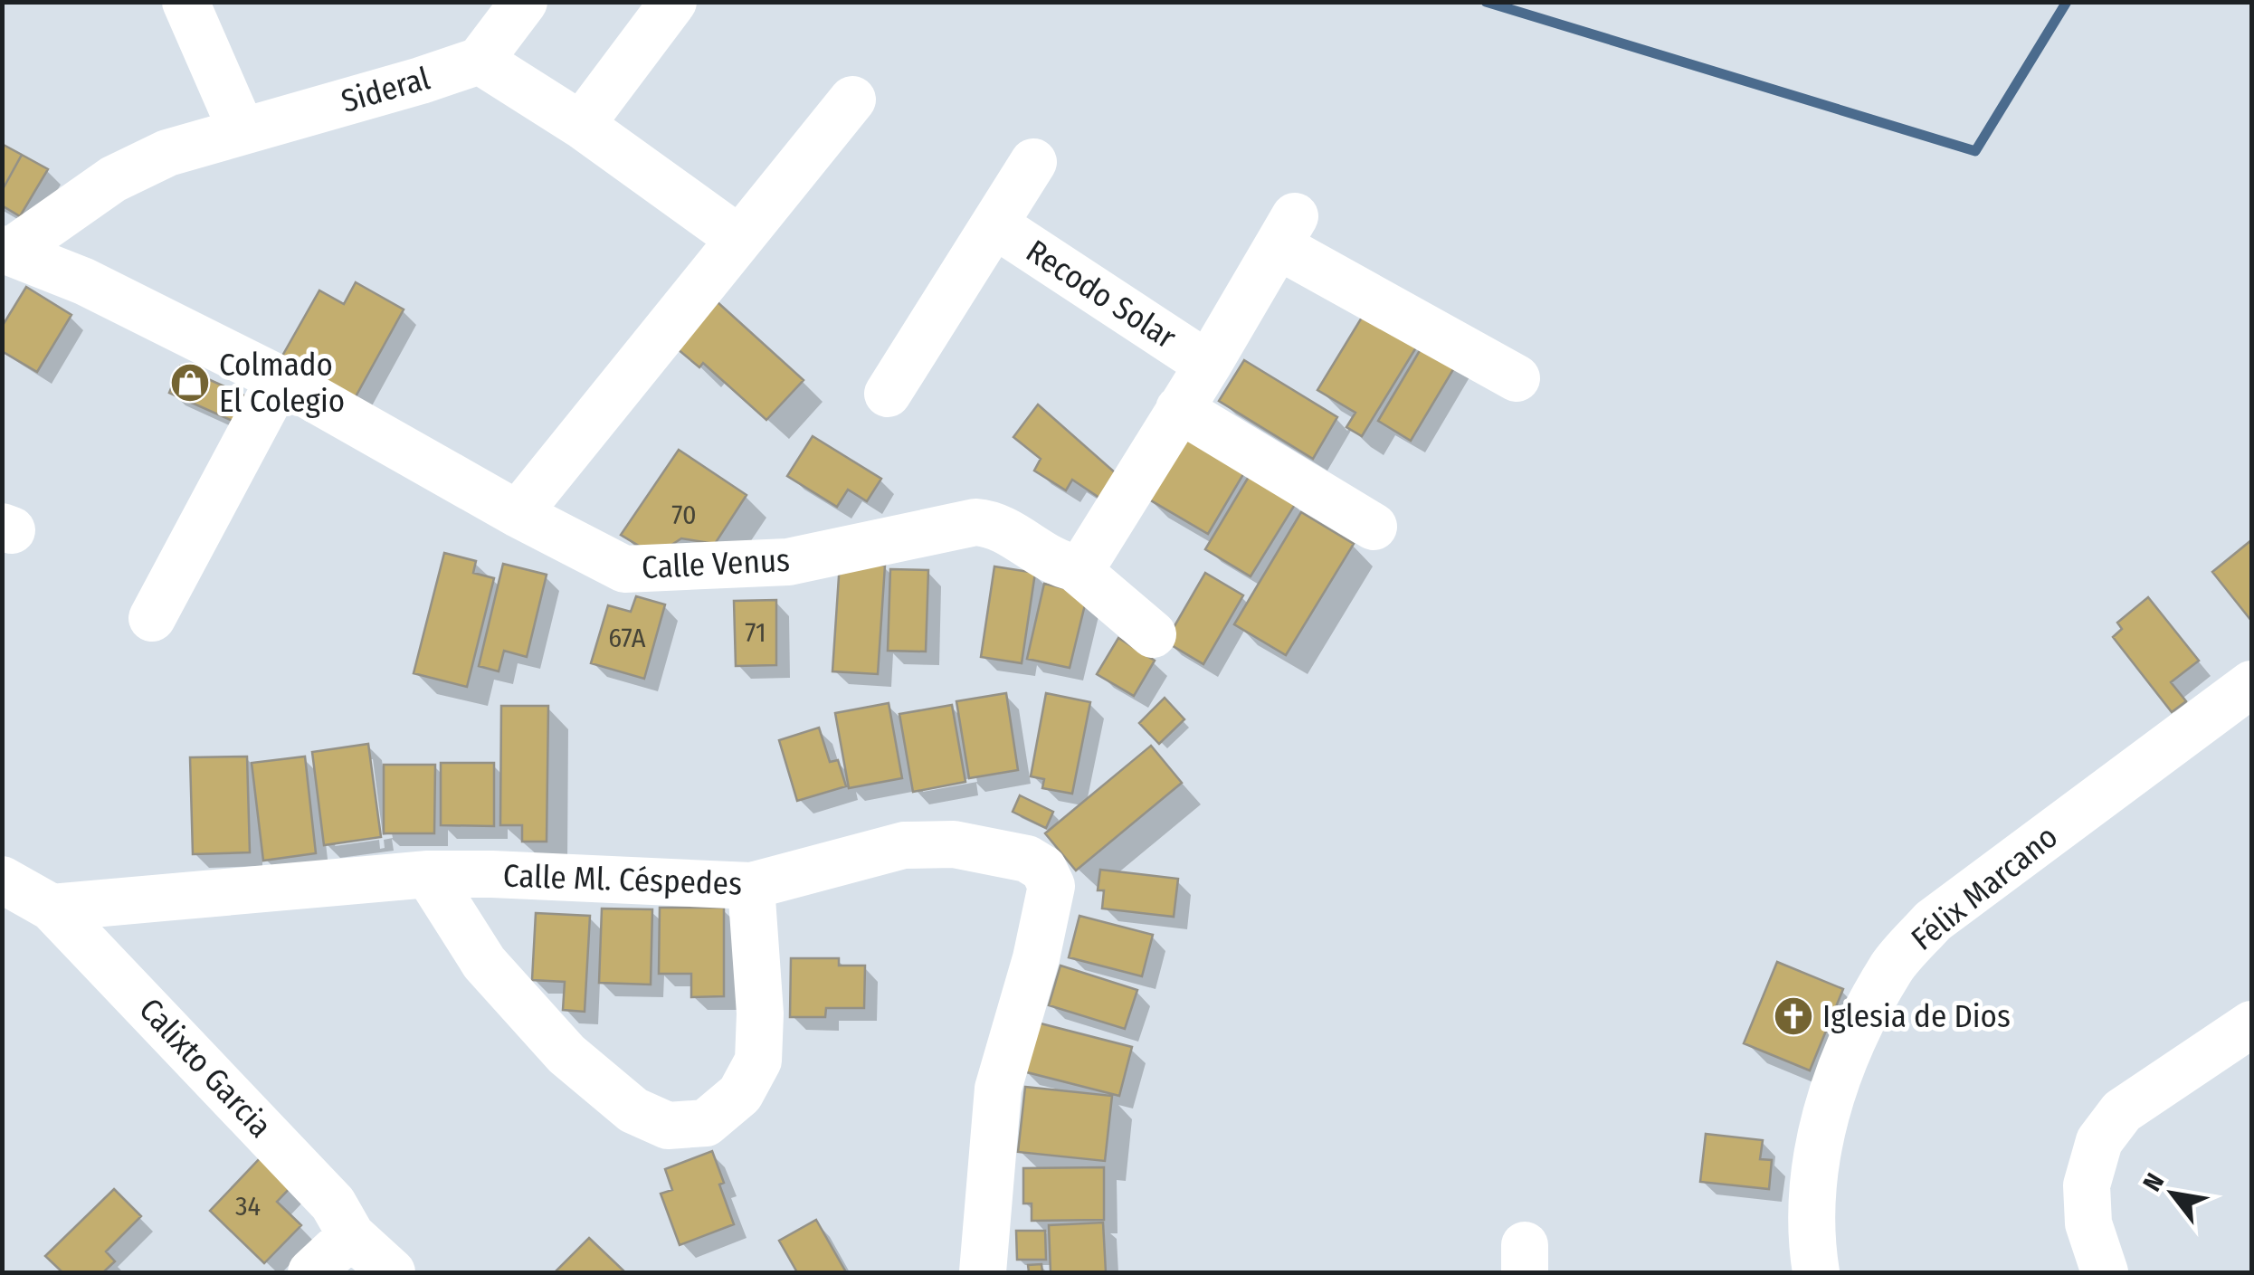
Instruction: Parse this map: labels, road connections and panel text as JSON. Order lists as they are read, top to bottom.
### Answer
{
  "streets": {
    "street": [
      "Sideral",
      "Recodo Solar",
      "Calle Venus",
      "Calle Ml. Céspedes",
      "Félix Marcano",
      "Calixto Garcia"
    ]
  },
  "crossings": [
    ["Sideral", "Calle Venus"],
    ["Calle Ml. Céspedes", "Calixto Garcia"]
  ],
  "places": {
    "shop": ["Colmado El Colegio"],
    "church": ["Iglesia de Dios"]
  },
  "house_numbers": [
    "70",
    "71",
    "67A",
    "34"
  ],
  "north": "top left"
}
